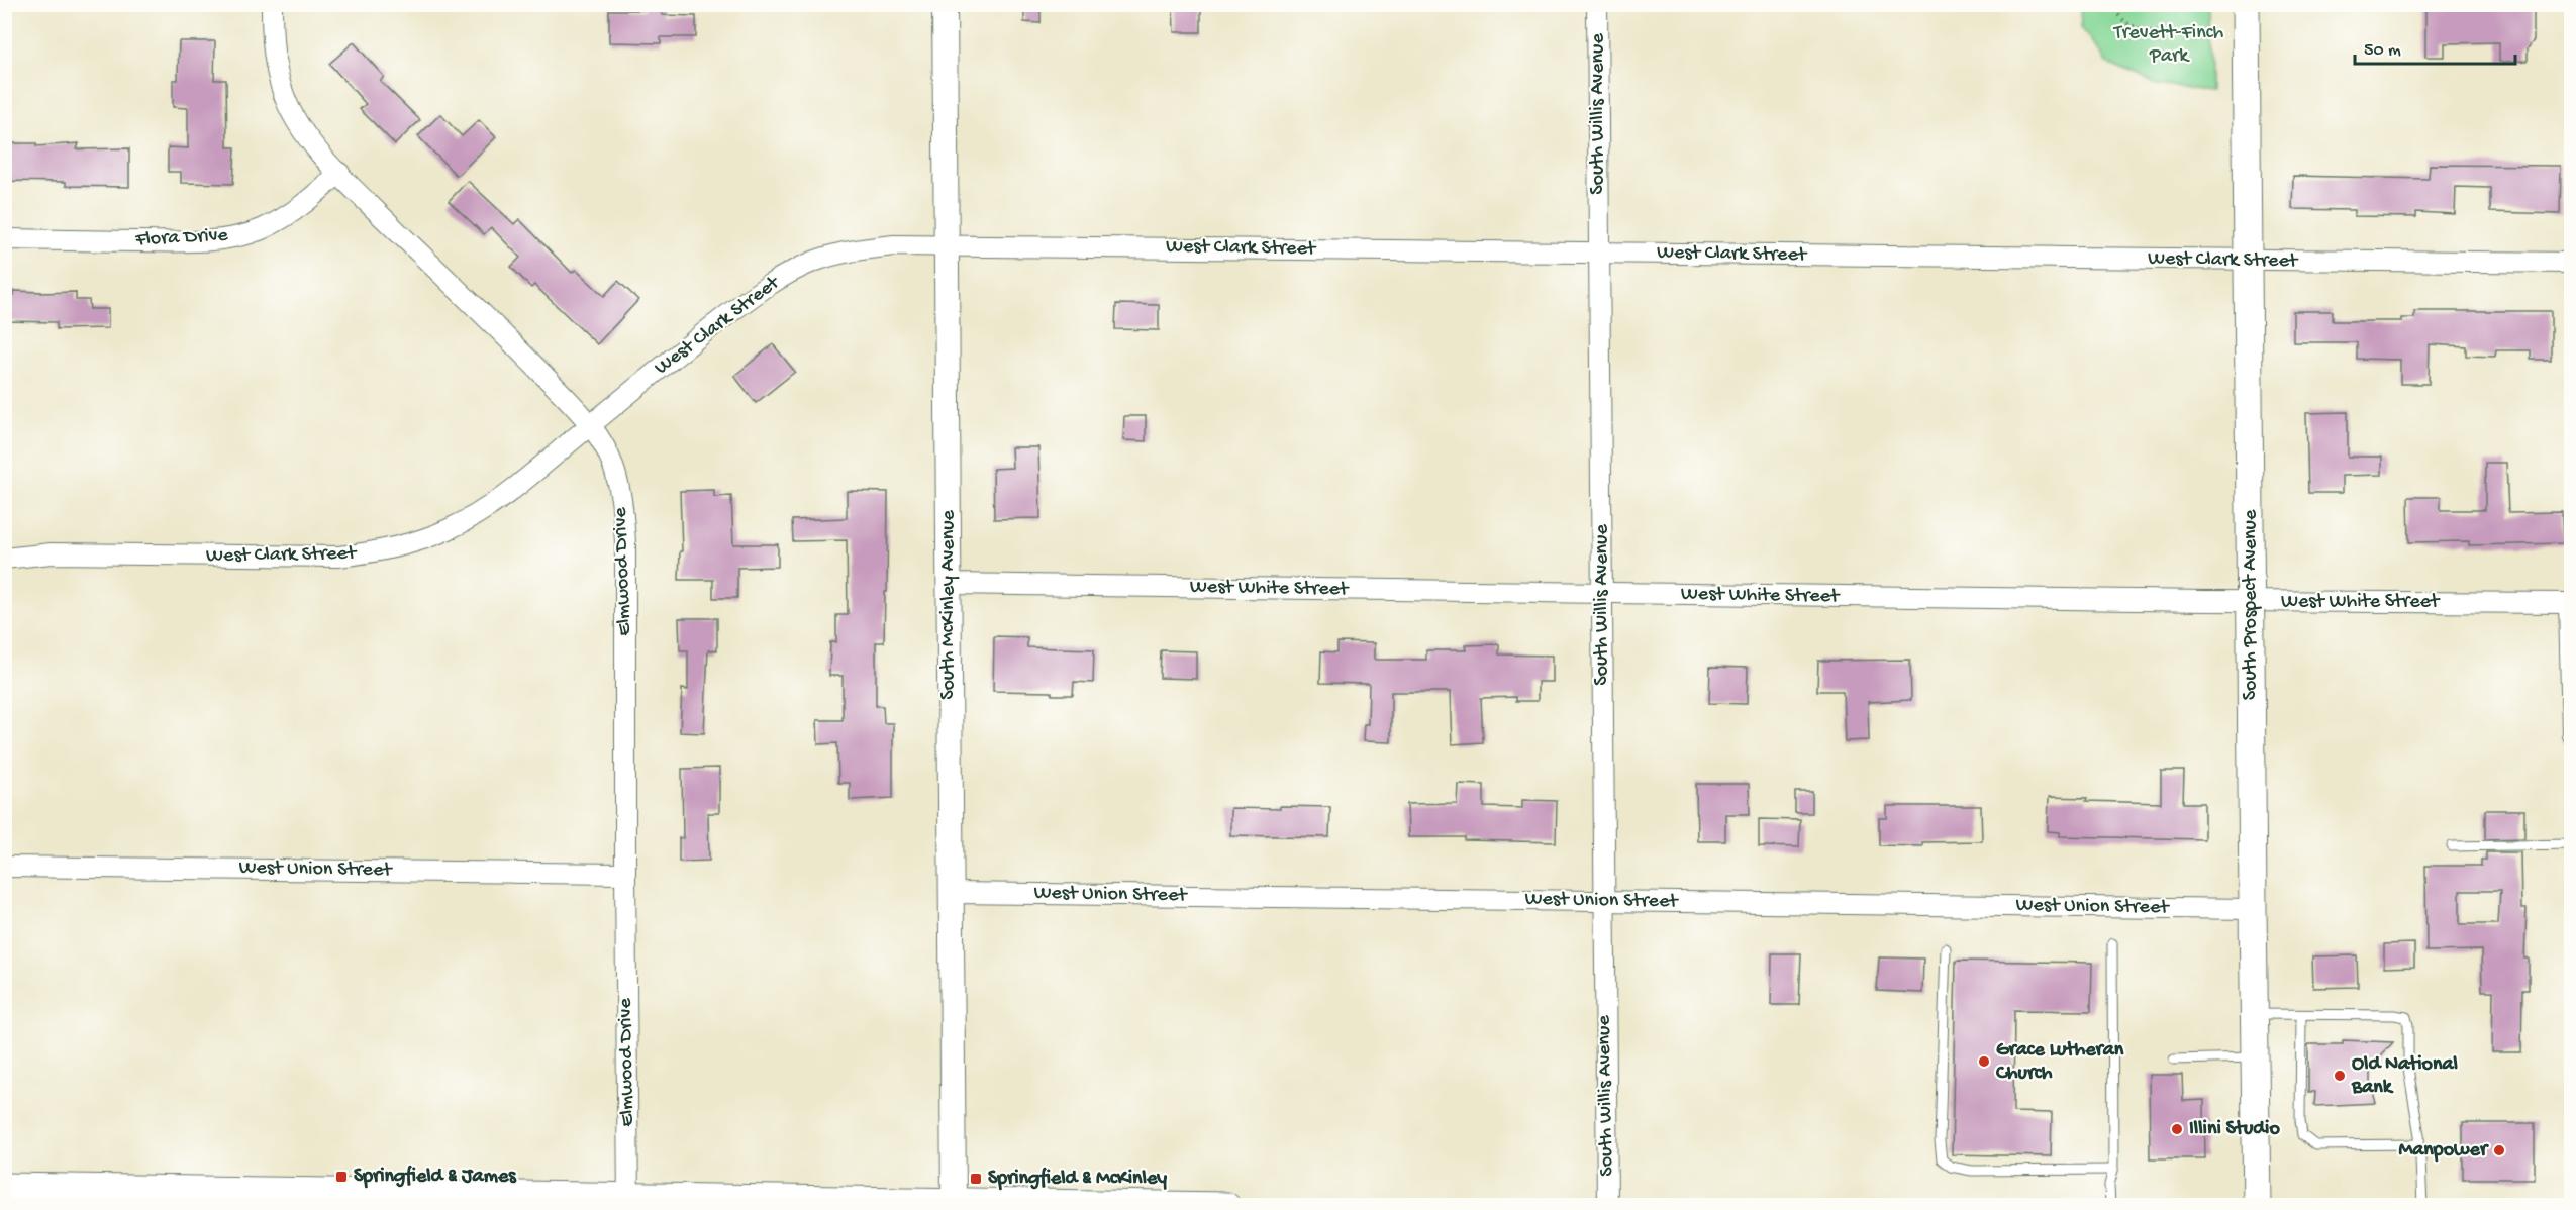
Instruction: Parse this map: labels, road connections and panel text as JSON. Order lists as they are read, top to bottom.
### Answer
{
  "streets": {
    "main road": ["South Prospect Avenue"],
    "street": [
      "South Willis Avenue",
      "Flora Drive",
      "West Clark Street",
      "Elmwood Drive",
      "West White Street",
      "South McKinley Avenue",
      "West Union Street"
    ]
  },
  "crossings": [
    ["South Willis Avenue", "West Clark Street"],
    ["South Willis Avenue", "West White Street"],
    ["South Willis Avenue", "West Union Street"],
    ["Flora Drive", "Elmwood Drive"],
    ["West Clark Street", "Elmwood Drive"],
    ["West Clark Street", "South McKinley Avenue"],
    ["West Clark Street", "South Prospect Avenue"],
    ["Elmwood Drive", "West Union Street"],
    ["West White Street", "South McKinley Avenue"],
    ["West White Street", "South Prospect Avenue"],
    ["South McKinley Avenue", "West Union Street"],
    ["South Prospect Avenue", "West Union Street"]
  ],
  "parks": ["Trevett-Finch Park"],
  "places": {
    "other": [
      "Grace Lutheran Church",
      "Old National Bank",
      "Illini Studio",
      "Manpower"
    ],
    "transit": ["Springfield & James", "Springfield & McKinley"]
  },
  "scale_bar": "50 m"
}
